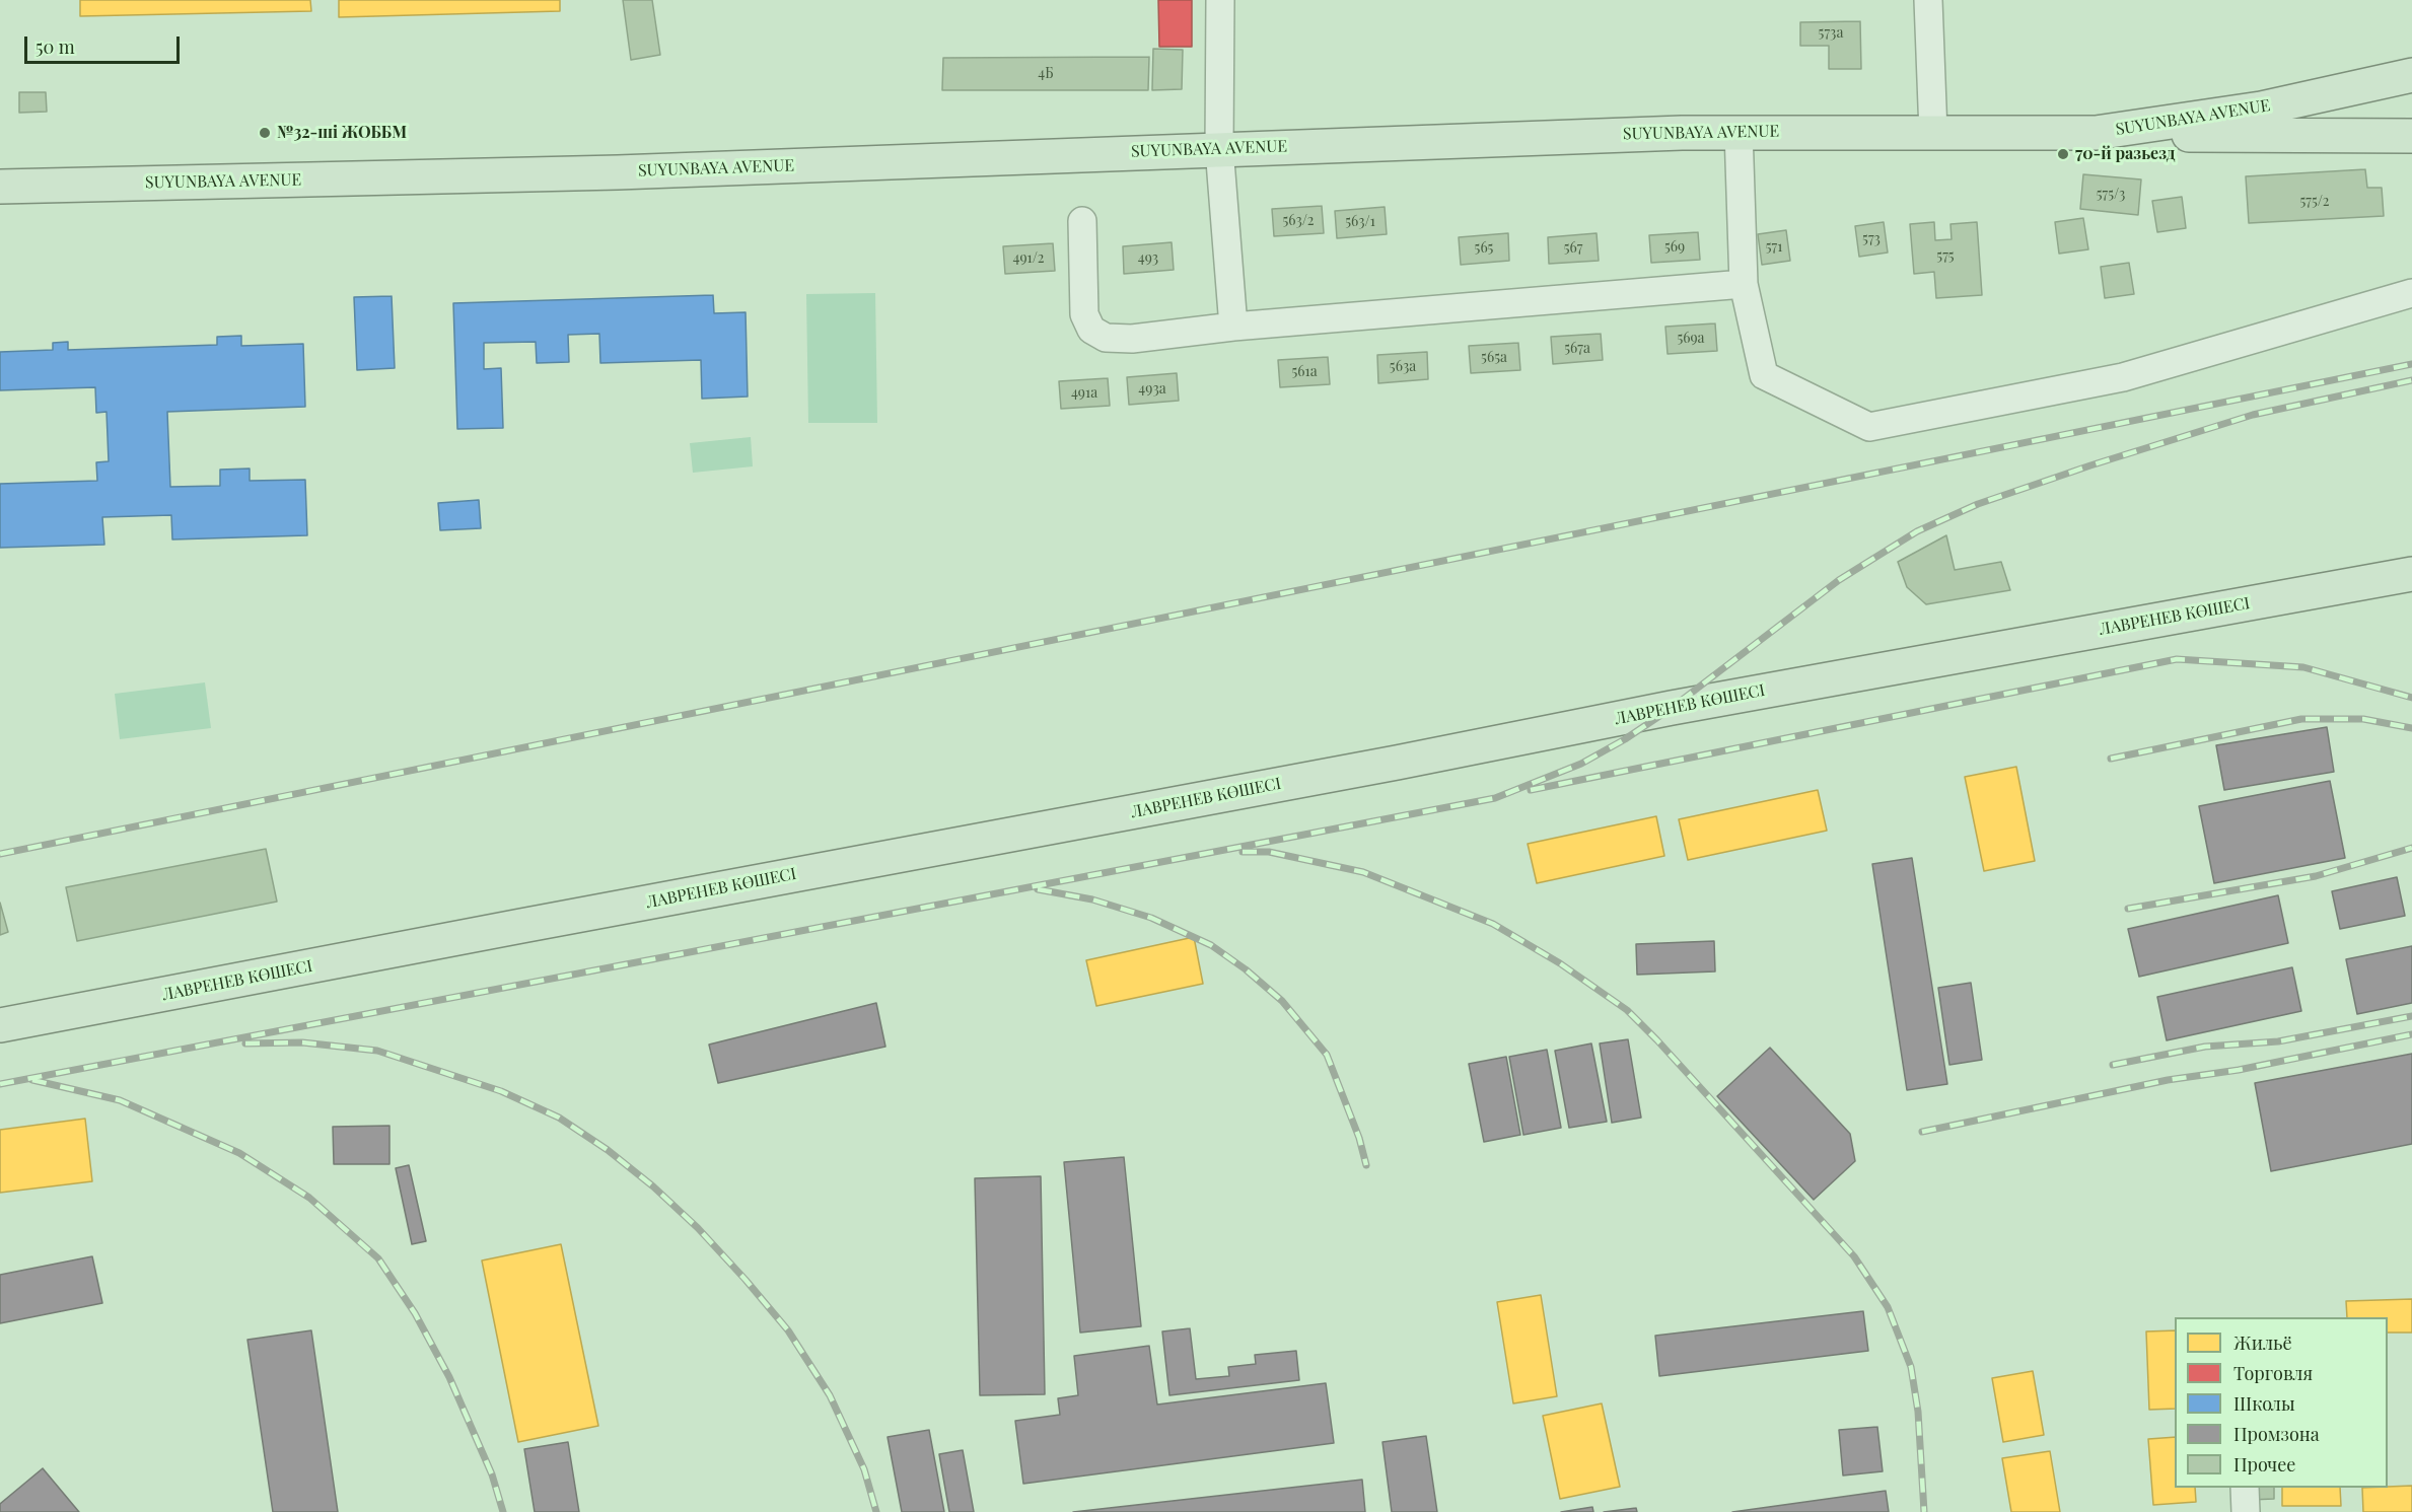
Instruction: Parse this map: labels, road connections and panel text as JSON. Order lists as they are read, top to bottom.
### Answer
{
  "streets": {
    "main road": ["SUYUNBAYA AVENUE", "ЛАВРЕНЕВ КӨШЕСІ"]
  },
  "places": ["№32-ші ЖОББМ", "70-й разьезд"],
  "house_numbers": [
    "573а",
    "4Б",
    "575/3",
    "575/2",
    "563/2",
    "563/1",
    "573",
    "569",
    "571",
    "565",
    "567",
    "575",
    "491/2",
    "493",
    "569а",
    "567а",
    "565а",
    "563а",
    "561а",
    "493а",
    "491а"
  ],
  "legend": [
    "Жильё",
    "Торговля",
    "Школы",
    "Промзона",
    "Прочее"
  ],
  "scale_bar": "50 m"
}
